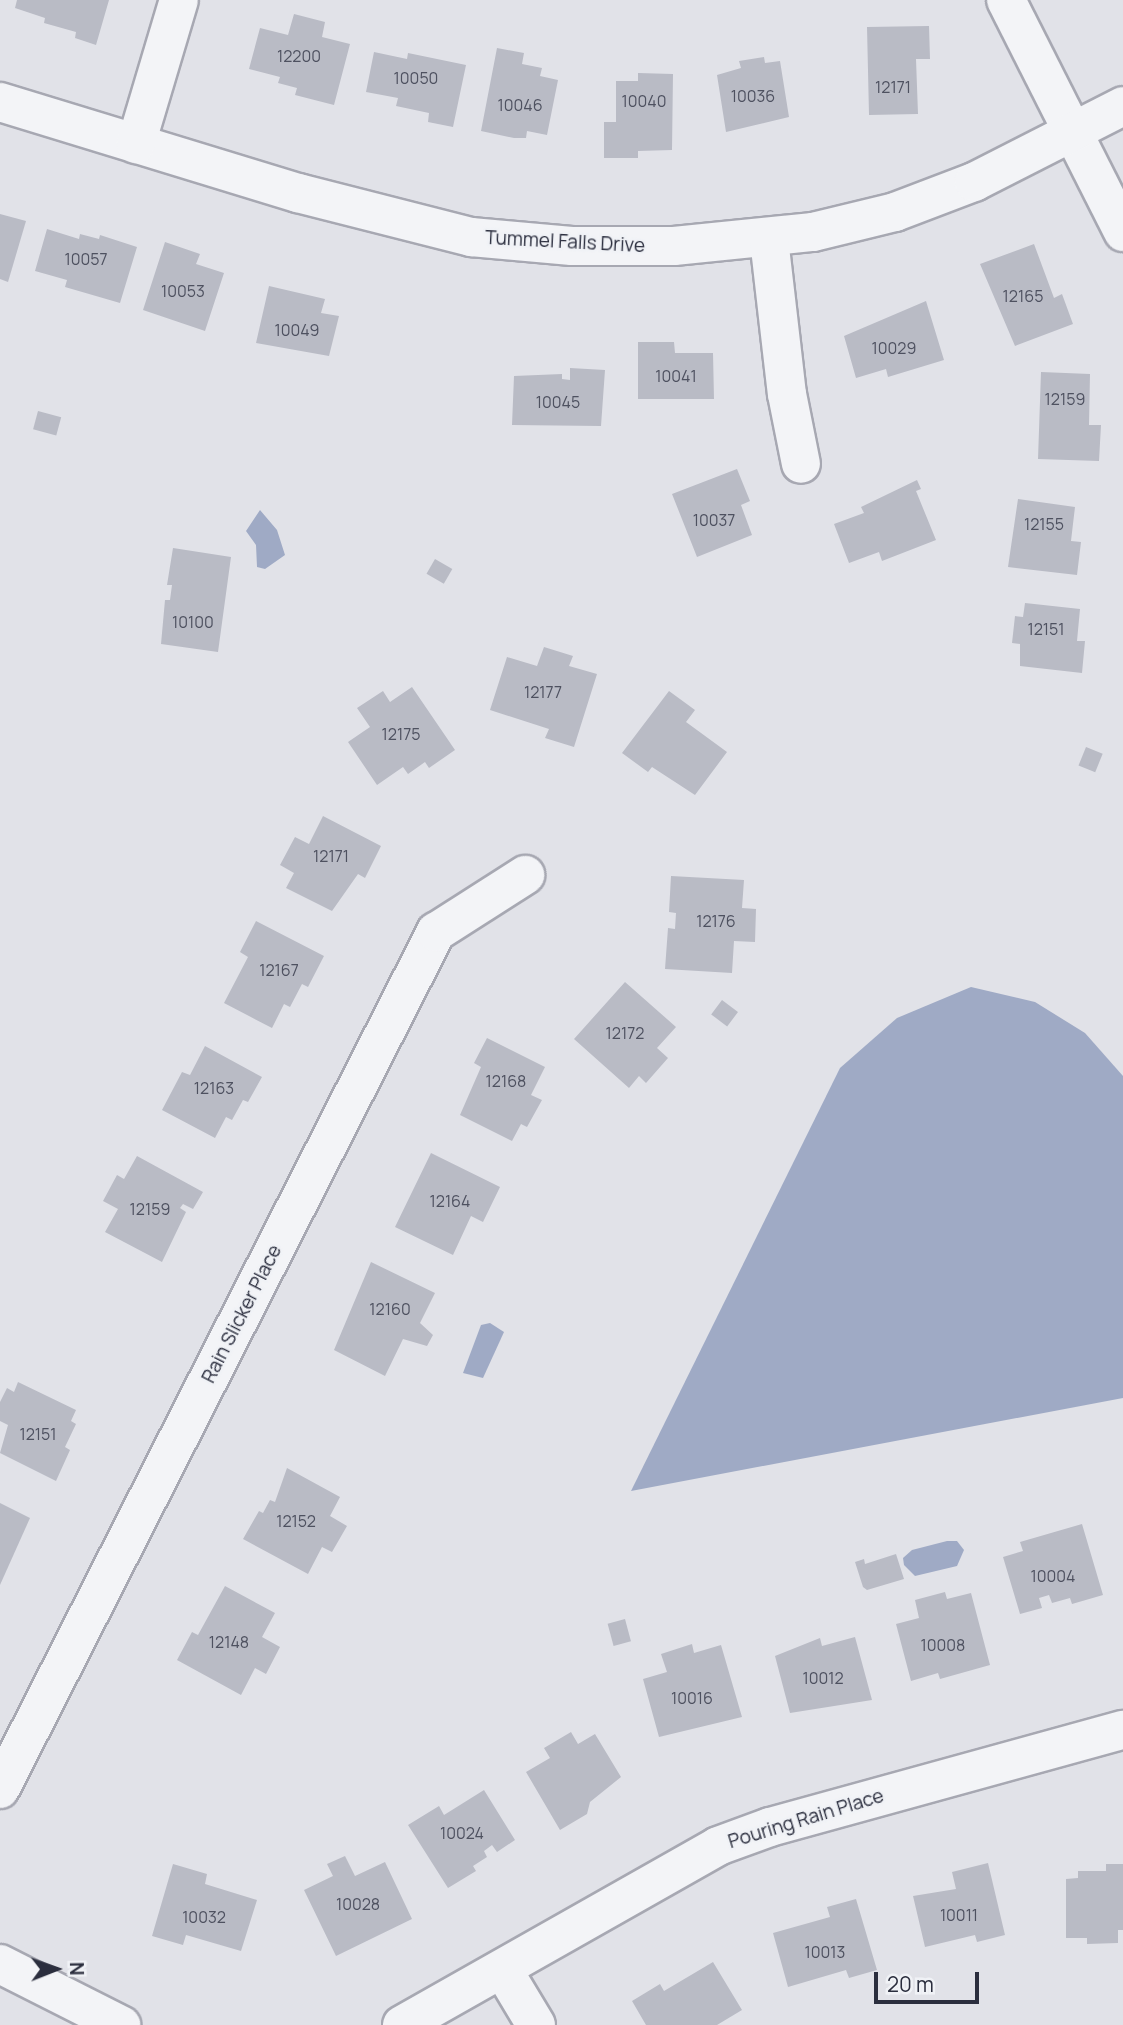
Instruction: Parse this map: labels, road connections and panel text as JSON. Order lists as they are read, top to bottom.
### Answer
{
  "streets": {
    "street": ["Tummel Falls Drive", "Rain Slicker Place", "Pouring Rain Place"]
  },
  "house_numbers": [
    "12200",
    "10050",
    "12171",
    "10036",
    "10040",
    "10046",
    "10057",
    "10053",
    "12165",
    "10049",
    "10029",
    "10041",
    "12159",
    "10045",
    "10037",
    "12155",
    "10100",
    "12151",
    "12177",
    "12175",
    "12171",
    "12176",
    "12167",
    "12172",
    "12168",
    "12163",
    "12164",
    "12159",
    "12160",
    "12151",
    "12152",
    "10004",
    "12148",
    "10008",
    "10012",
    "10016",
    "10024",
    "10028",
    "10011",
    "10032",
    "10013"
  ],
  "scale_bar": "20 m",
  "north": "right"
}
